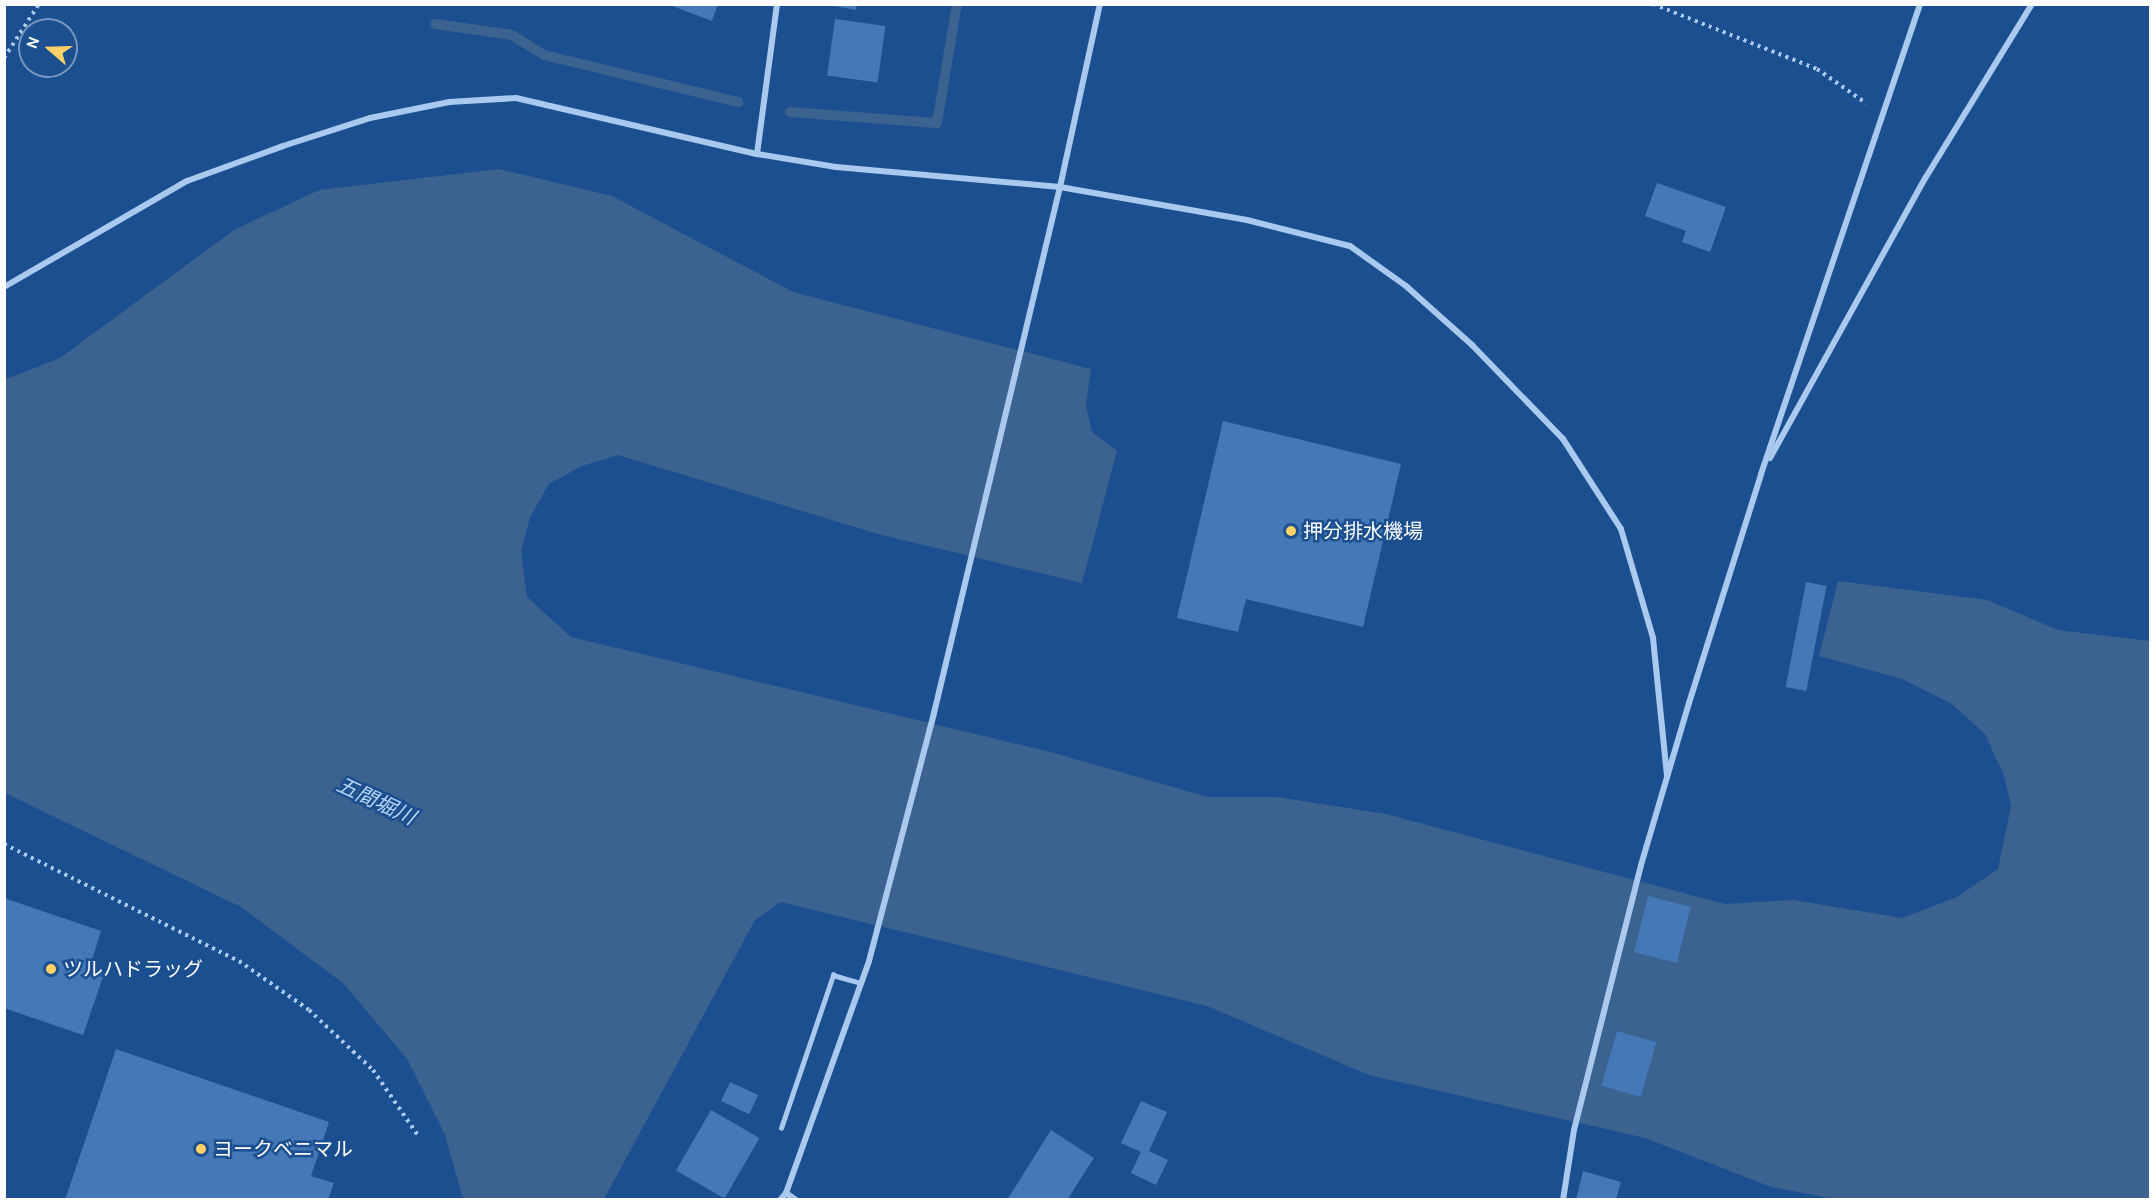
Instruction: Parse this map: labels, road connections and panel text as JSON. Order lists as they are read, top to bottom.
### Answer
{
  "water": ["五間堀川"],
  "places": ["押分排水機場", "ツルハドラッグ", "ヨークベニマル"],
  "north": "left"
}
